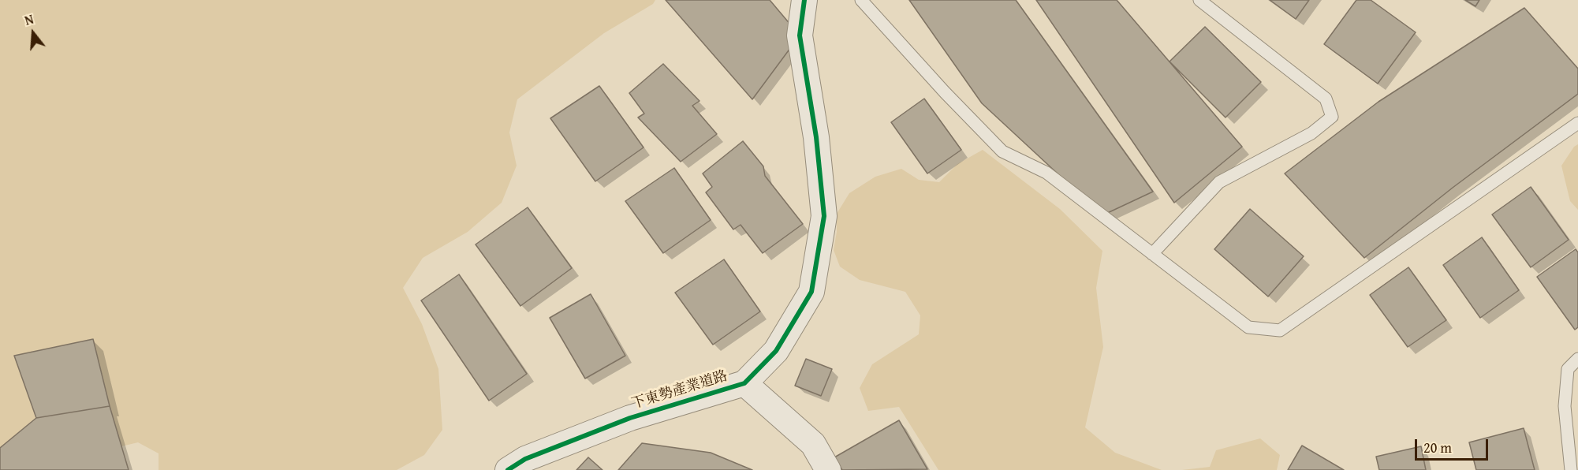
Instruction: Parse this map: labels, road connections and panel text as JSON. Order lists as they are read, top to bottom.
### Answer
{
  "streets": {
    "street": ["下東勢產業道路"]
  },
  "scale_bar": "20 m",
  "north": "top"
}
